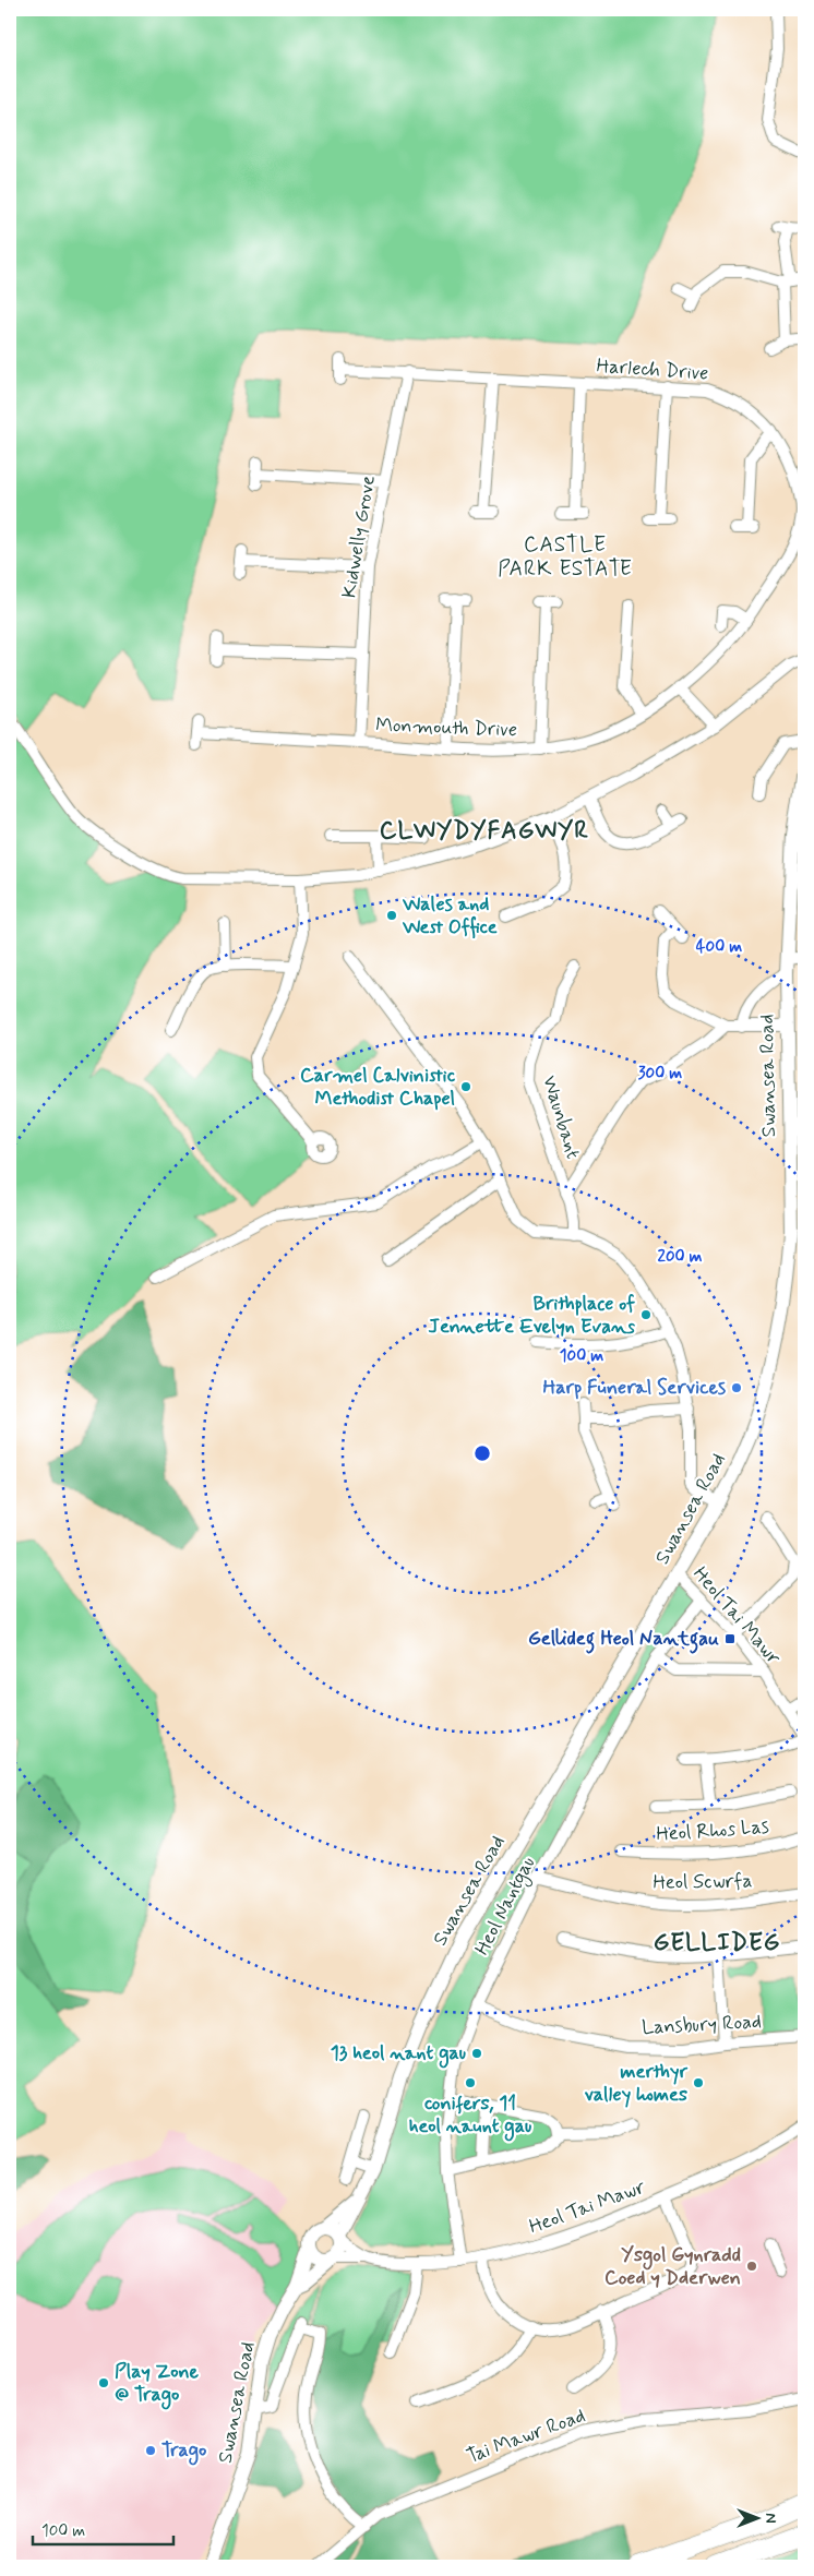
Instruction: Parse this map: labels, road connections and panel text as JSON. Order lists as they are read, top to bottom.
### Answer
{
  "streets": {
    "street": [
      "Harlech Drive",
      "Kidwelly Grove",
      "Monmouth Drive",
      "Swansea Road",
      "Waunbant",
      "Heol Tai Mawr",
      "Heol Rhos Las",
      "Heol Scwrfa",
      "Heol Nantgau",
      "Lansbury Road",
      "Tai Mawr Road"
    ]
  },
  "crossings": [
    ["Harlech Drive", "Kidwelly Grove"],
    ["Harlech Drive", "Monmouth Drive"],
    ["Kidwelly Grove", "Monmouth Drive"],
    ["Swansea Road", "Heol Tai Mawr"],
    ["Heol Tai Mawr", "Heol Nantgau"],
    ["Heol Scwrfa", "Heol Nantgau"],
    ["Heol Nantgau", "Lansbury Road"]
  ],
  "districts": ["CASTLE PARK ESTATE", "CLWYDYFAGWYR", "GELLIDEG"],
  "places": {
    "other": [
      "Wales and West Office",
      "Carmel Calvinistic Methodist Chapel",
      "Brithplace of Jennette Evelyn Evans",
      "Harp Funeral Services",
      "13 heol nant gau",
      "conifers, 11 heol naunt gau",
      "merthyr valley homes",
      "Ysgol Gynradd Coed y Dderwen",
      "Play Zone @ Trago",
      "Trago"
    ],
    "transit": ["Gellideg Heol Nantgau"]
  },
  "scale_bar": "100 m",
  "north": "right",
  "rings": [
    "400 m",
    "300 m",
    "200 m",
    "100 m"
  ]
}
